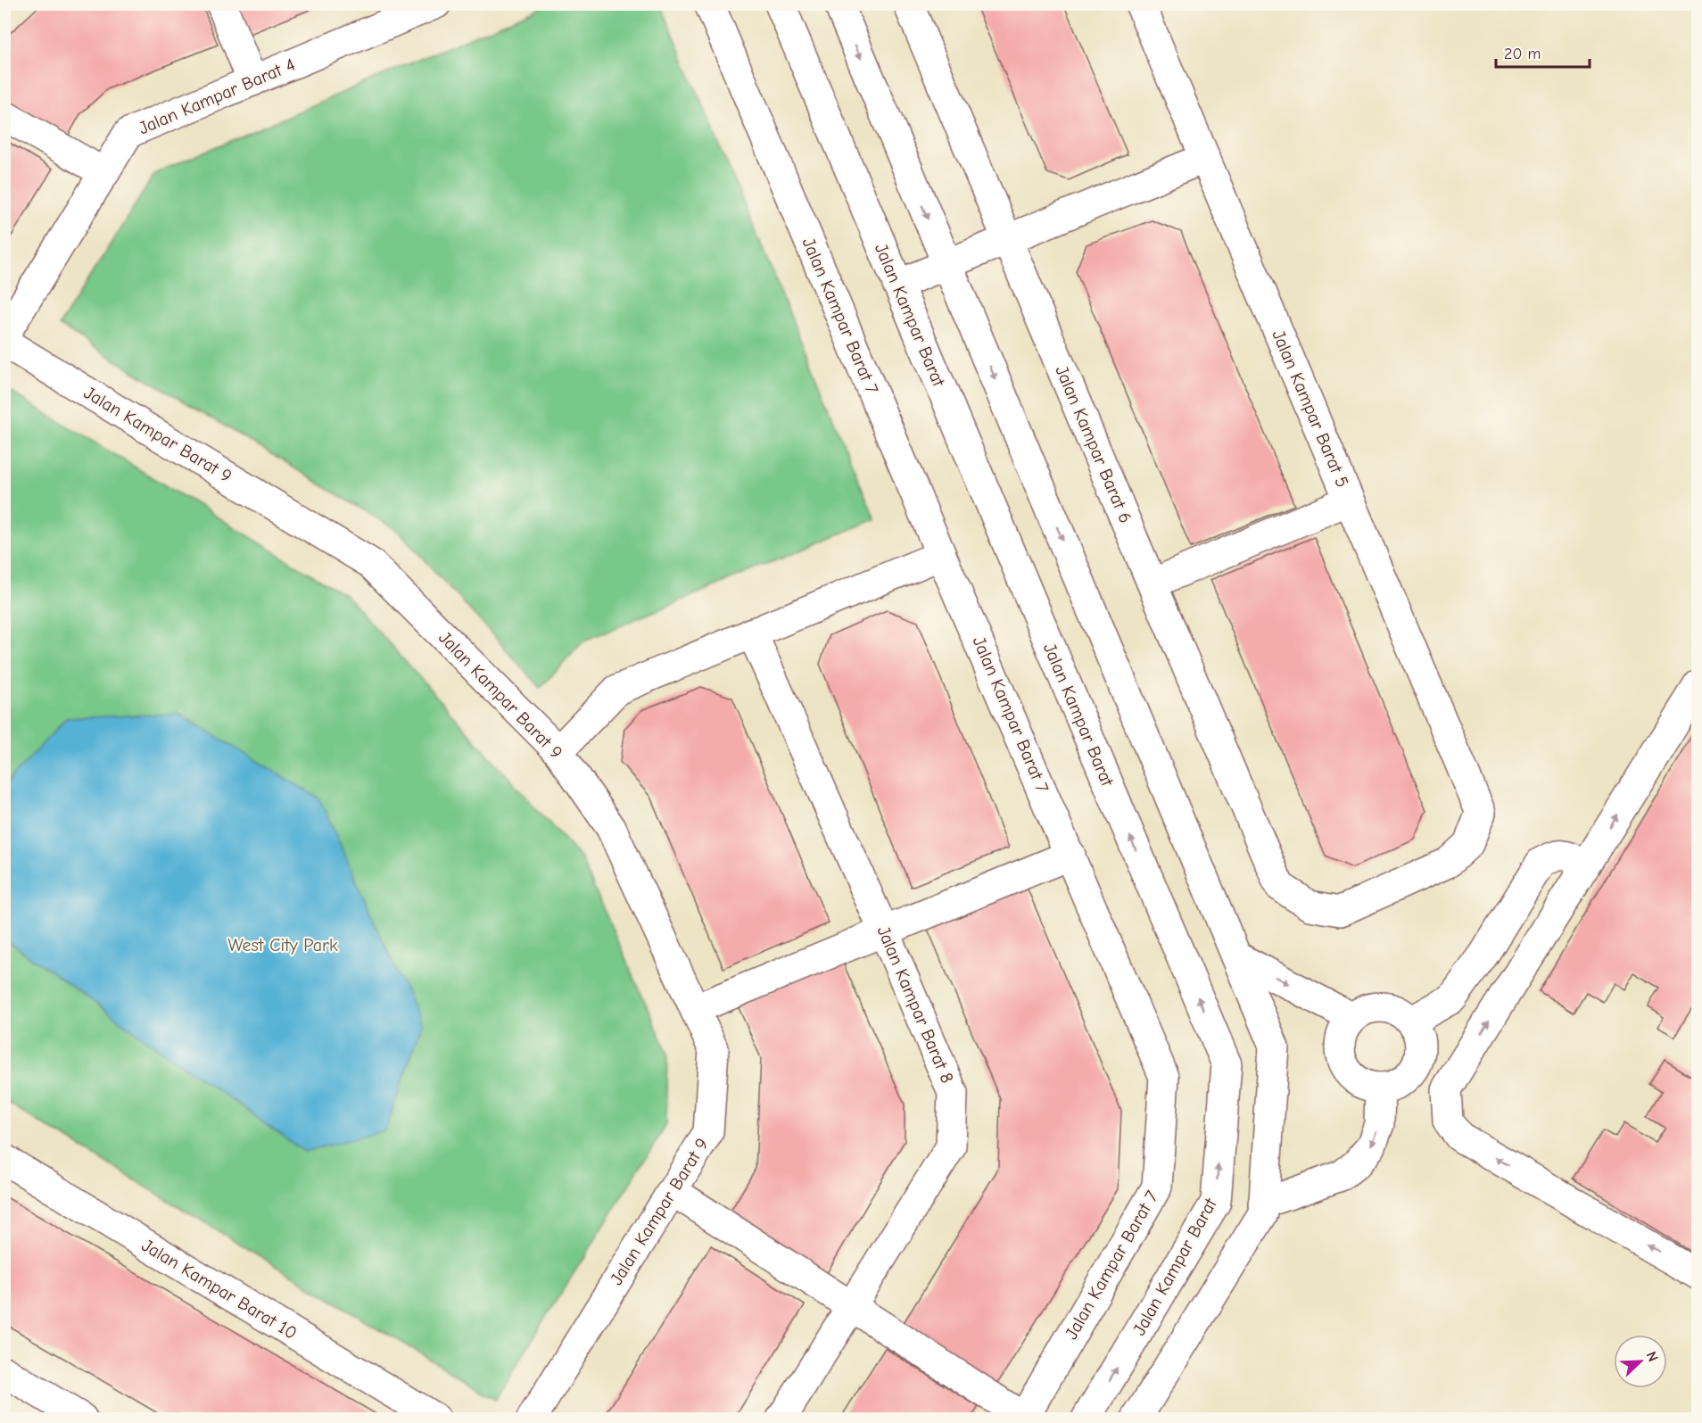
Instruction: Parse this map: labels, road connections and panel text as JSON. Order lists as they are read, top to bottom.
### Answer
{
  "streets": {
    "street": [
      "Jalan Kampar Barat 4",
      "Jalan Kampar Barat",
      "Jalan Kampar Barat 7",
      "Jalan Kampar Barat 5",
      "Jalan Kampar Barat 9",
      "Jalan Kampar Barat 6",
      "Jalan Kampar Barat 8",
      "Jalan Kampar Barat 10"
    ]
  },
  "crossings": [
    ["Jalan Kampar Barat 5", "Jalan Kampar Barat 6"]
  ],
  "parks": ["West City Park"],
  "scale_bar": "20 m",
  "north": "top right"
}
